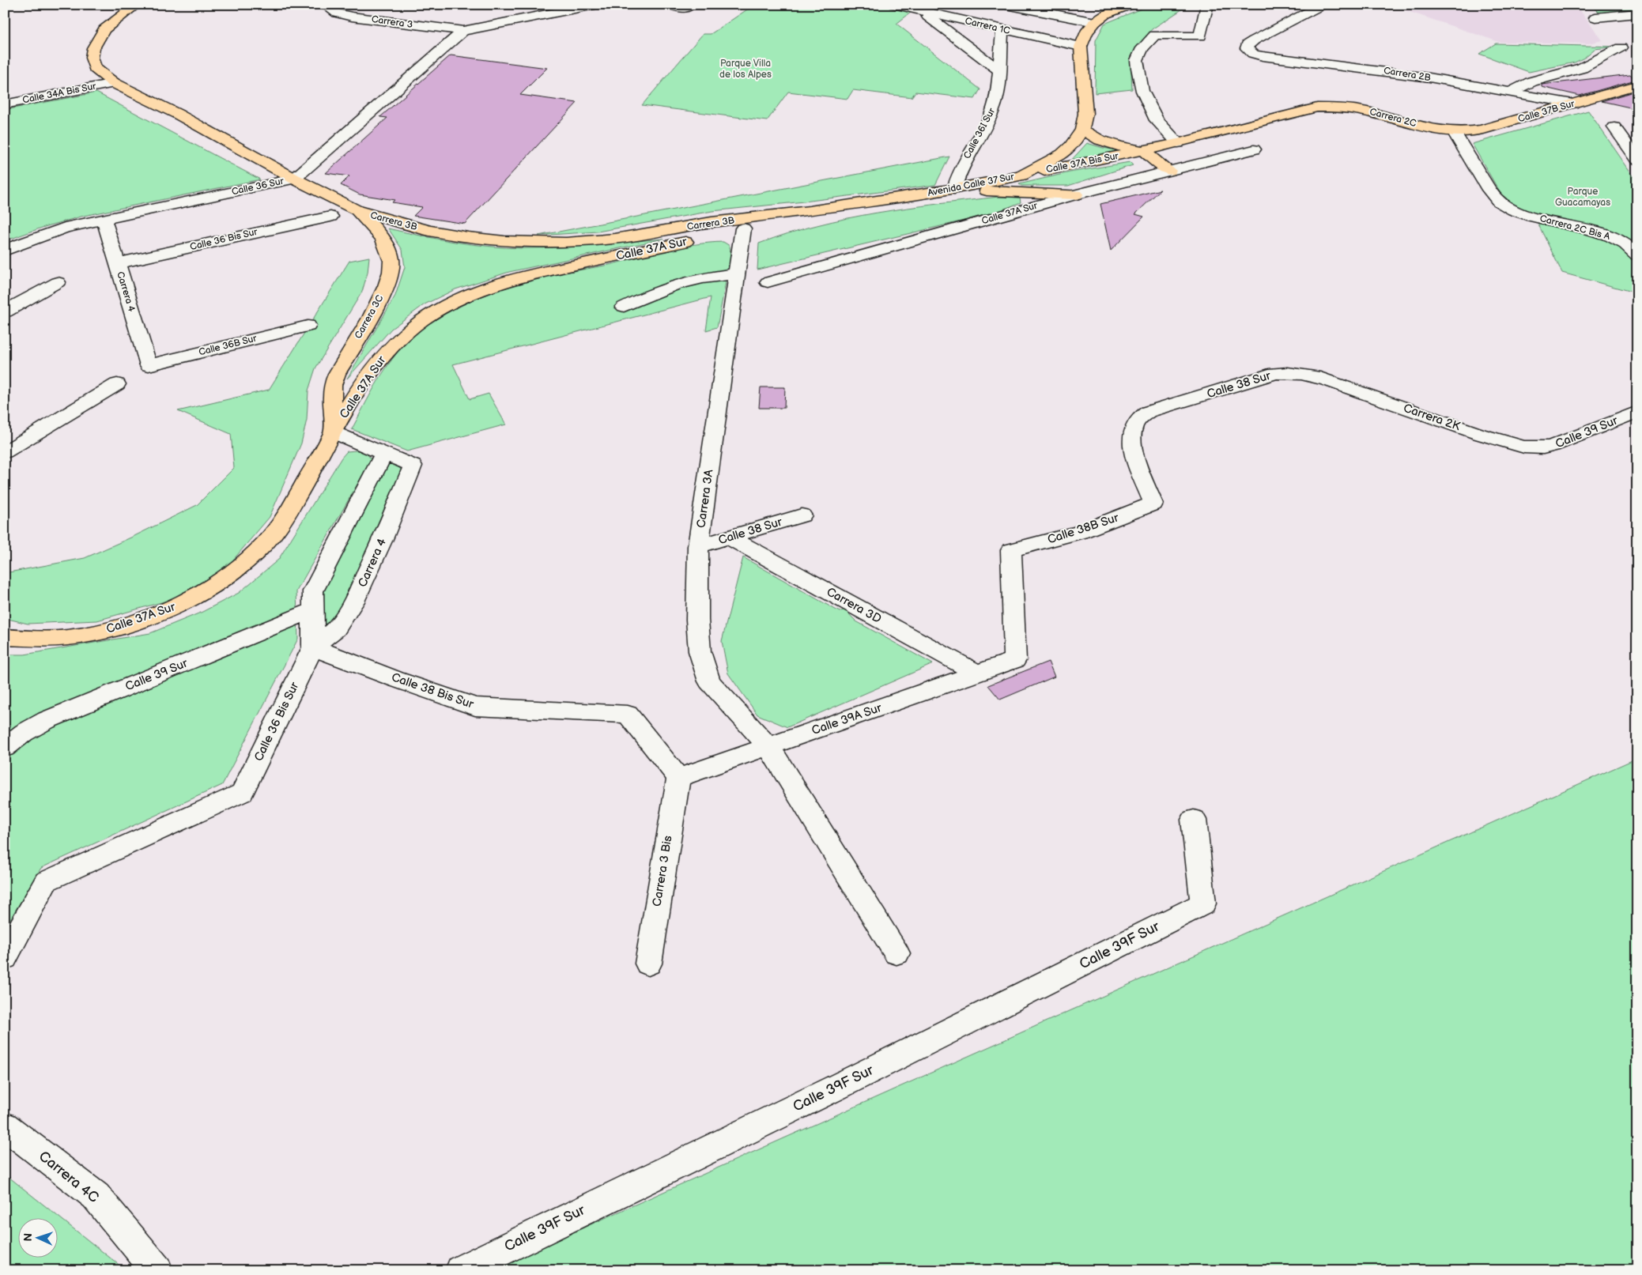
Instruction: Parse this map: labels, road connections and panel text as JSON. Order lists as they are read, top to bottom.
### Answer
{
  "streets": {
    "main road": [
      "Calle 37B Sur",
      "Carrera 2C",
      "Calle 37A Bis Sur",
      "Avenida Calle 37 Sur",
      "Calle 37A Sur",
      "Carrera 3B",
      "Carrera 3C"
    ],
    "street": [
      "Carrera 3",
      "Carrera 1C",
      "Carrera 2B",
      "Calle 34A Bis Sur",
      "Calle 36I Sur",
      "Calle 36 Sur",
      "Carrera 2C Bis A",
      "Calle 36 Bis Sur",
      "Carrera 4",
      "Calle 36B Sur",
      "Calle 38 Sur",
      "Carrera 2K",
      "Calle 39 Sur",
      "Carrera 3A",
      "Calle 38B Sur",
      "Carrera 3D",
      "Calle 38 Bis Sur",
      "Calle 39A Sur",
      "Carrera 3 Bis",
      "Calle 39F Sur",
      "Carrera 4C"
    ]
  },
  "crossings": [
    ["Carrera 3", "Calle 36 Sur"],
    ["Carrera 1C", "Calle 36I Sur"],
    ["Carrera 1C", "Avenida Calle 37 Sur"],
    ["Carrera 2B", "Calle 37B Sur"],
    ["Calle 34A Bis Sur", "Carrera 3B"],
    ["Calle 37B Sur", "Carrera 2C"],
    ["Calle 37B Sur", "Carrera 2C Bis A"],
    ["Carrera 2C", "Carrera 2C Bis A"],
    ["Calle 36I Sur", "Avenida Calle 37 Sur"],
    ["Calle 37A Bis Sur", "Avenida Calle 37 Sur"],
    ["Avenida Calle 37 Sur", "Calle 37A Sur"],
    ["Avenida Calle 37 Sur", "Carrera 3B"],
    ["Calle 36 Sur", "Carrera 3B"],
    ["Calle 36 Sur", "Carrera 4"],
    ["Calle 37A Sur", "Carrera 3B"],
    ["Calle 37A Sur", "Carrera 3C"],
    ["Calle 37A Sur", "Carrera 3A"],
    ["Carrera 3B", "Carrera 3C"],
    ["Calle 36 Bis Sur", "Carrera 4"],
    ["Calle 36 Bis Sur", "Calle 39 Sur"],
    ["Calle 36 Bis Sur", "Calle 38 Bis Sur"],
    ["Carrera 4", "Calle 36B Sur"],
    ["Carrera 4", "Calle 38 Bis Sur"],
    ["Calle 38 Sur", "Carrera 2K"],
    ["Calle 38 Sur", "Carrera 3A"],
    ["Calle 38 Sur", "Calle 38B Sur"],
    ["Calle 38 Sur", "Carrera 3D"],
    ["Carrera 2K", "Calle 39 Sur"],
    ["Carrera 3A", "Calle 39A Sur"],
    ["Calle 38B Sur", "Calle 39A Sur"],
    ["Carrera 3D", "Calle 39A Sur"],
    ["Calle 38 Bis Sur", "Calle 39A Sur"],
    ["Calle 38 Bis Sur", "Carrera 3 Bis"],
    ["Calle 39A Sur", "Carrera 3 Bis"]
  ],
  "parks": ["Parque Villa de los Alpes", "Parque Guacamayas"],
  "north": "left"
}
